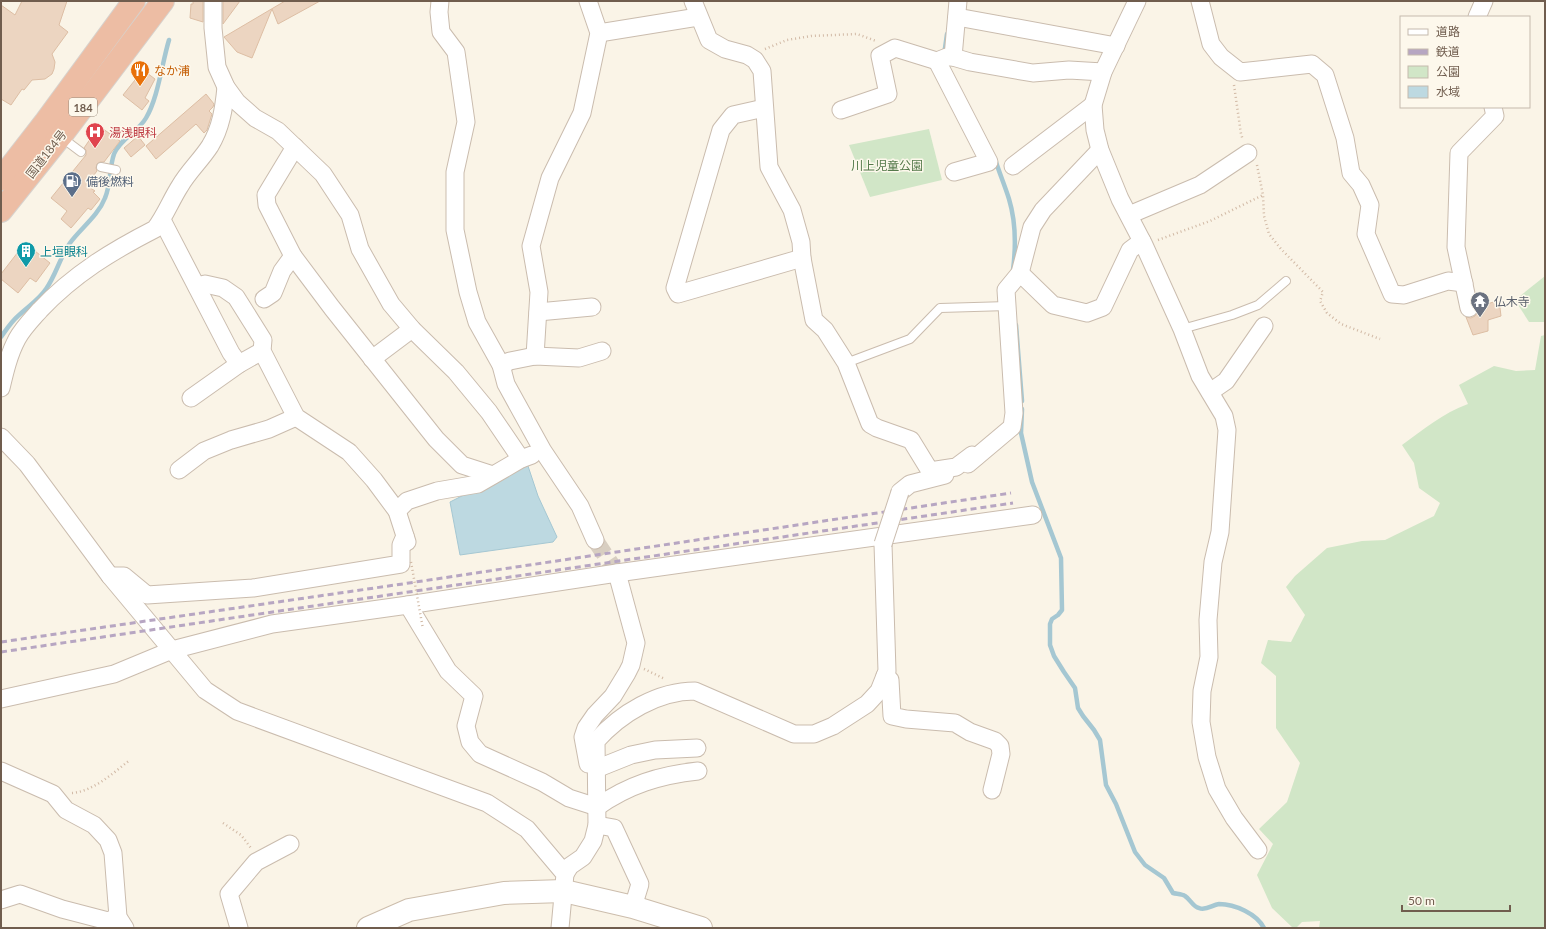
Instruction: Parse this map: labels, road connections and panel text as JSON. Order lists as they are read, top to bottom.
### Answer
{
  "streets": {
    "highway": ["184", "国道184号"]
  },
  "parks": ["川上児童公園"],
  "places": {
    "restaurant": ["なか浦"],
    "hospital": ["湯浅眼科"],
    "fuel station": ["備後燃料"],
    "building": ["上垣眼科"],
    "temple": ["仏木寺"]
  },
  "legend": [
    "道路",
    "鉄道",
    "公園",
    "水域"
  ],
  "scale_bar": "50 m"
}
